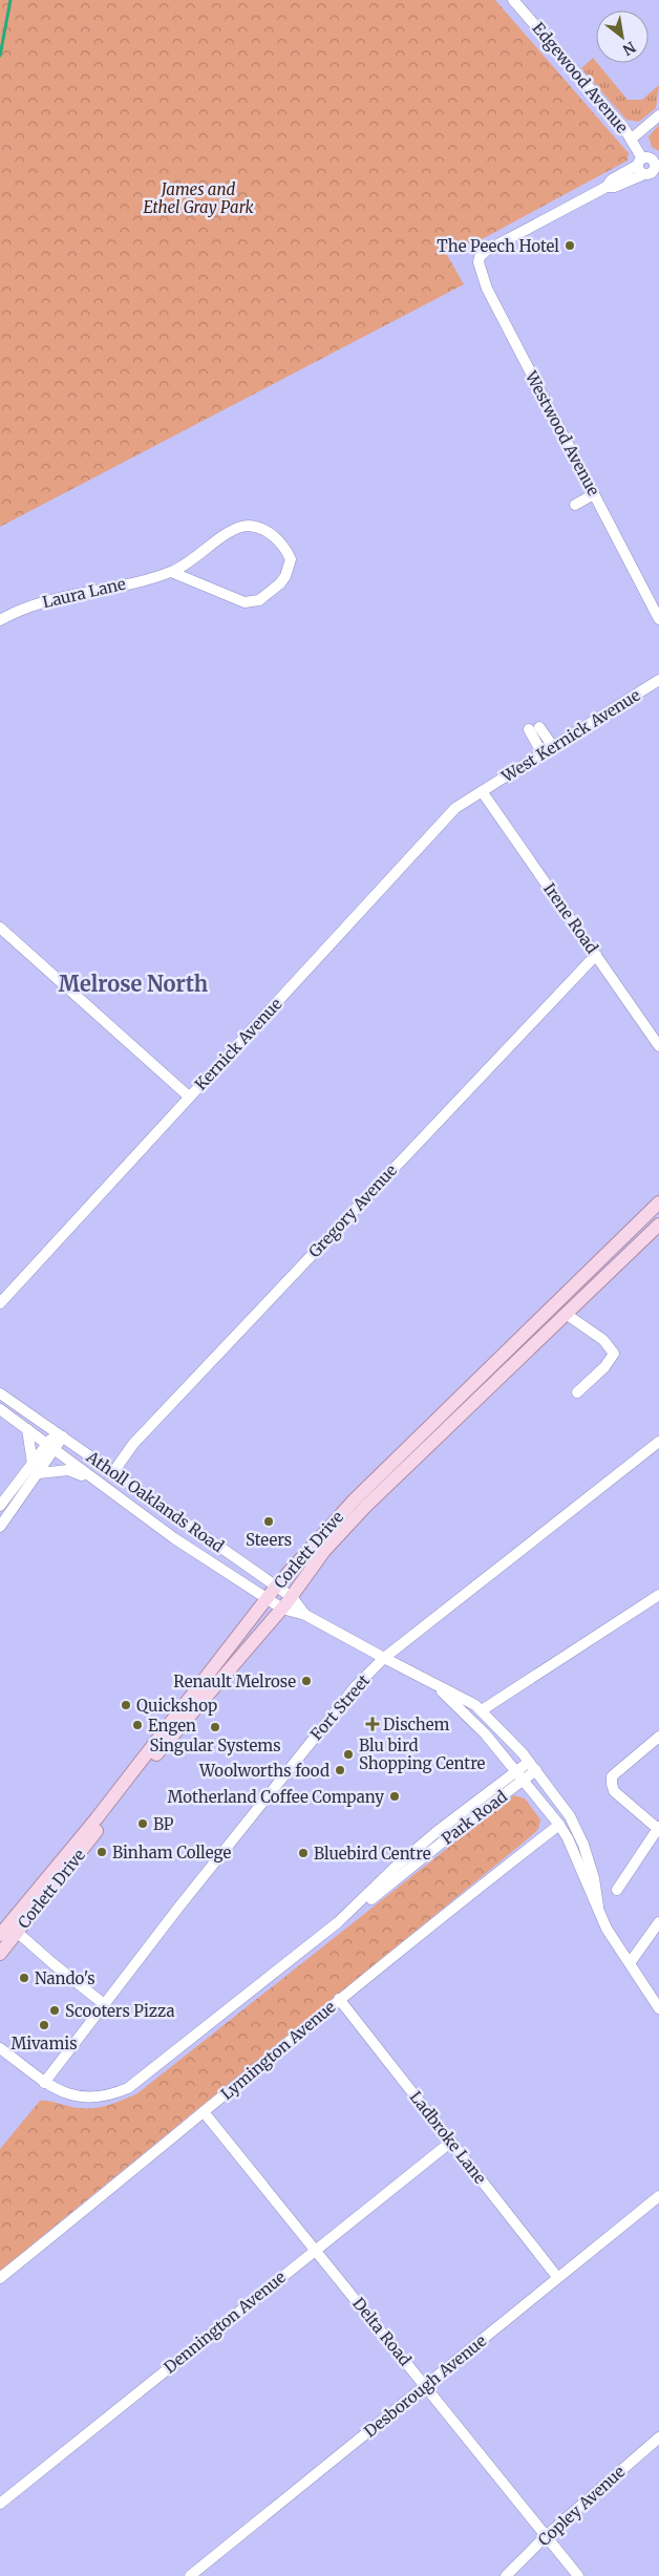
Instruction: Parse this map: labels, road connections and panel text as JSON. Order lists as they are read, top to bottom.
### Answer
{
  "streets": {
    "main road": ["Corlett Drive"],
    "street": [
      "Edgewood Avenue",
      "Westwood Avenue",
      "Laura Lane",
      "West Kernick Avenue",
      "Irene Road",
      "Kernick Avenue",
      "Gregory Avenue",
      "Atholl Oaklands Road",
      "Fort Street",
      "Park Road",
      "Lymington Avenue",
      "Ladbroke Lane",
      "Dennington Avenue",
      "Delta Road",
      "Desborough Avenue",
      "Copley Avenue"
    ]
  },
  "crossings": [
    ["West Kernick Avenue", "Irene Road"],
    ["West Kernick Avenue", "Kernick Avenue"],
    ["Irene Road", "Kernick Avenue"],
    ["Irene Road", "Gregory Avenue"],
    ["Gregory Avenue", "Atholl Oaklands Road"],
    ["Atholl Oaklands Road", "Corlett Drive"],
    ["Atholl Oaklands Road", "Fort Street"],
    ["Atholl Oaklands Road", "Park Road"],
    ["Atholl Oaklands Road", "Lymington Avenue"],
    ["Fort Street", "Park Road"],
    ["Lymington Avenue", "Ladbroke Lane"],
    ["Lymington Avenue", "Delta Road"],
    ["Ladbroke Lane", "Dennington Avenue"],
    ["Ladbroke Lane", "Desborough Avenue"],
    ["Dennington Avenue", "Delta Road"],
    ["Delta Road", "Desborough Avenue"],
    ["Delta Road", "Copley Avenue"]
  ],
  "districts": ["Melrose North"],
  "parks": ["James and Ethel Gray Park"],
  "places": {
    "other": [
      "The Peech Hotel",
      "Steers",
      "Renault Melrose",
      "Quickshop",
      "Engen",
      "Singular Systems",
      "Blu bird Shopping Centre",
      "Woolworths food",
      "Motherland Coffee Company",
      "BP",
      "Binham College",
      "Bluebird Centre",
      "Nando's",
      "Scooters Pizza",
      "Mivamis"
    ],
    "health": ["Dischem"]
  },
  "north": "bottom right"
}
